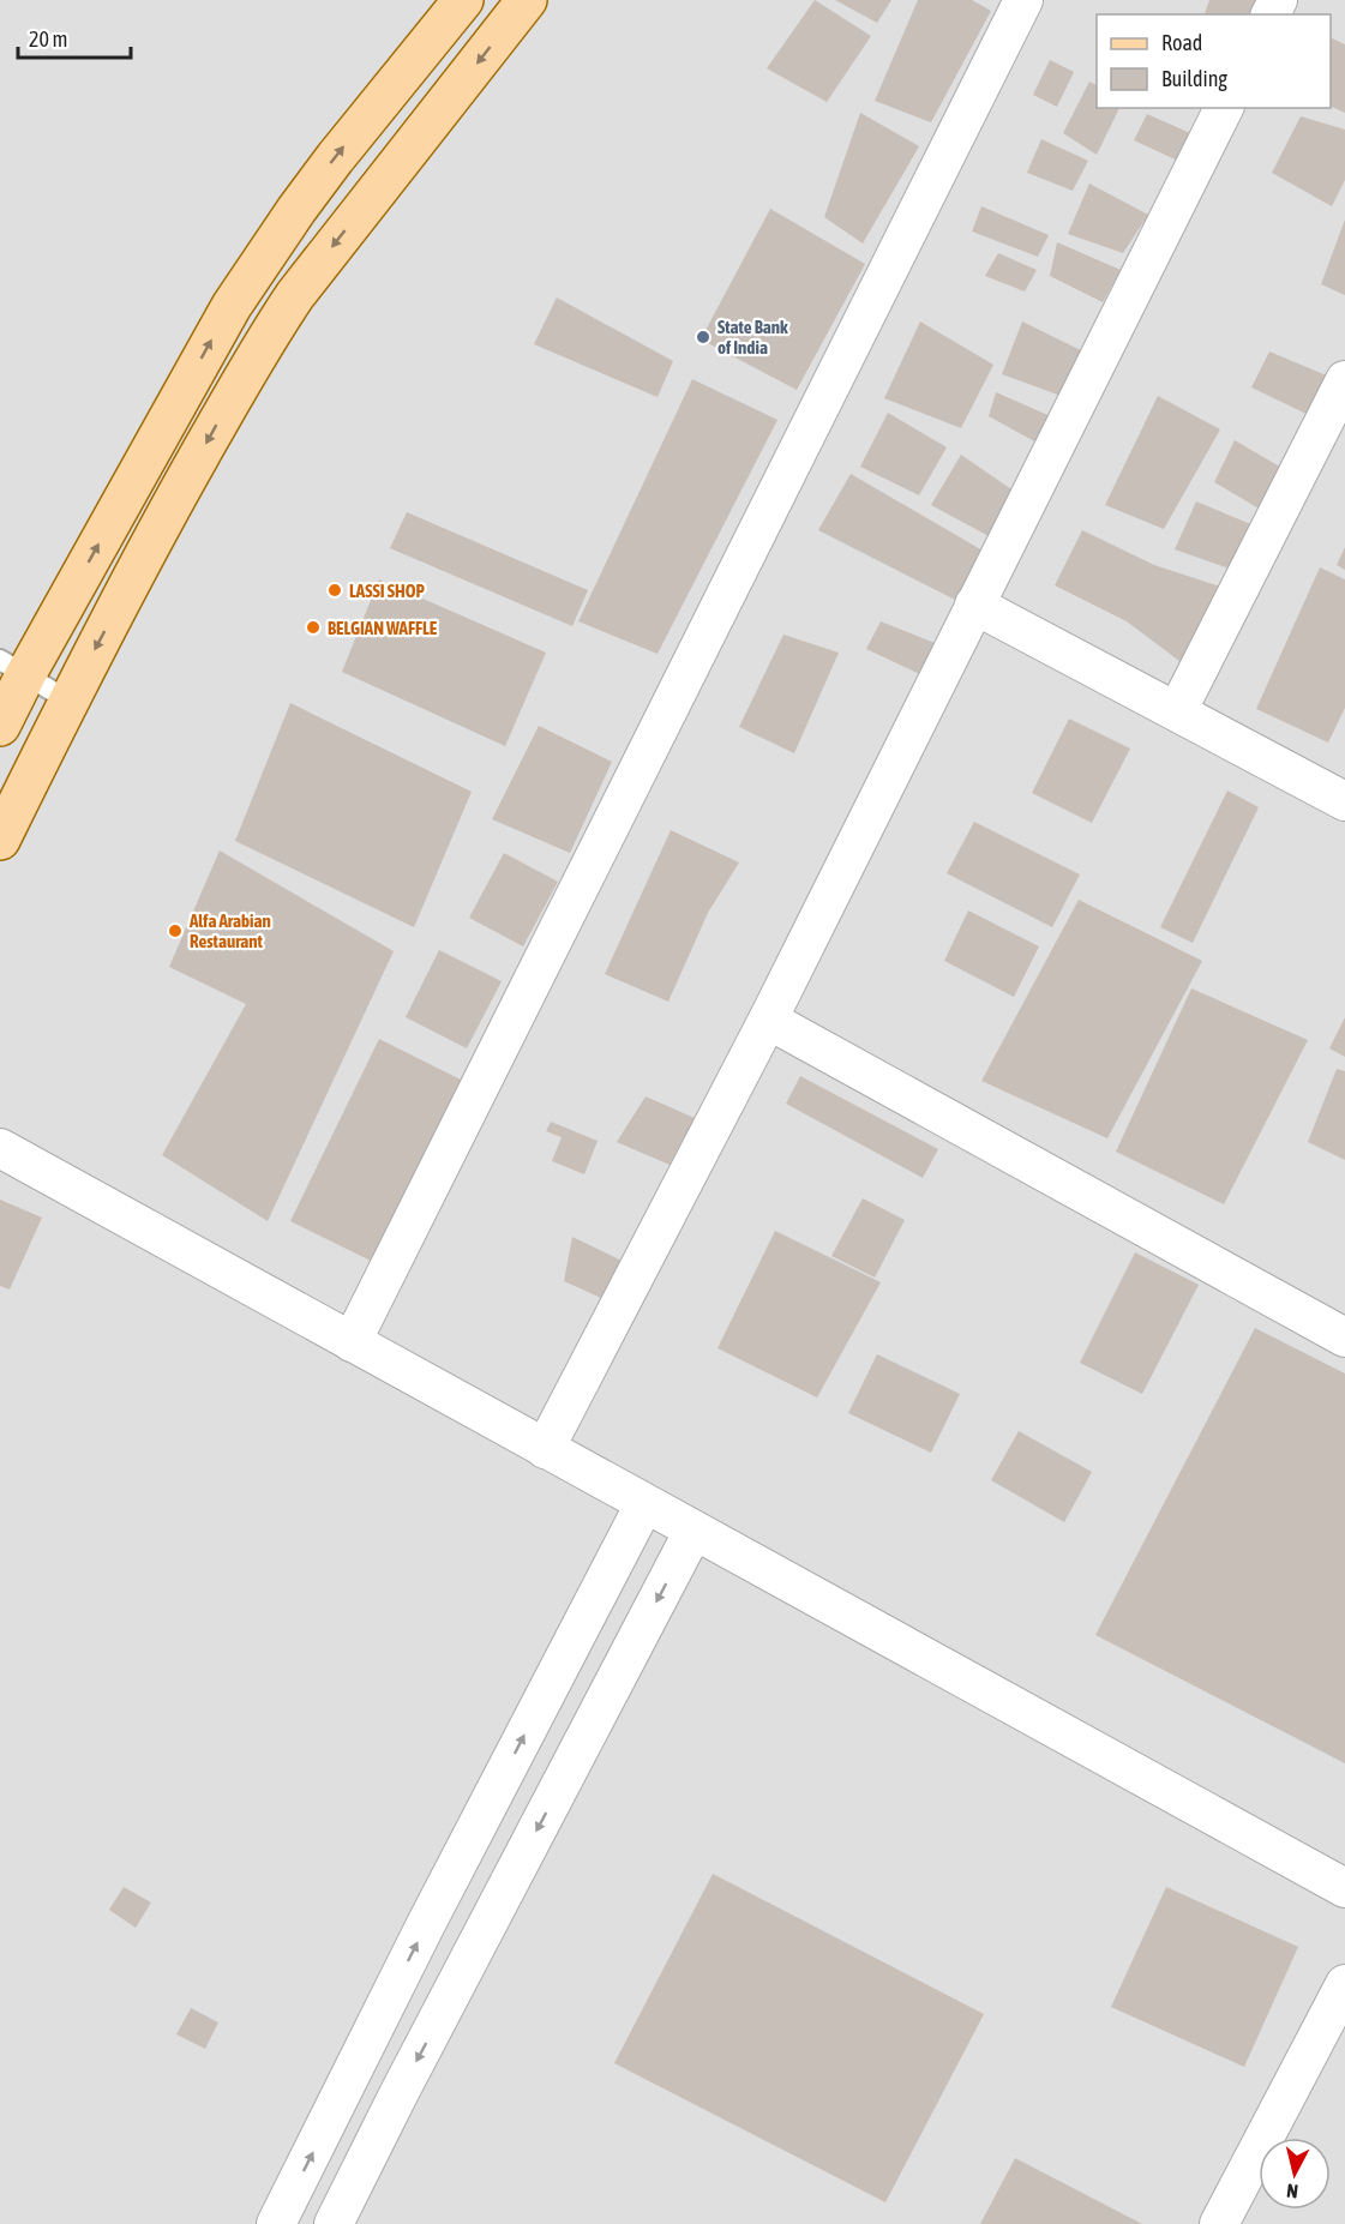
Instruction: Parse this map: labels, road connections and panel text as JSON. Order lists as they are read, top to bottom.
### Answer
{
  "places": [
    "State Bank of India",
    "LASSI SHOP",
    "BELGIAN WAFFLE",
    "Alfa Arabian Restaurant"
  ],
  "legend": ["Road", "Building"],
  "scale_bar": "20 m",
  "north": "bottom"
}
